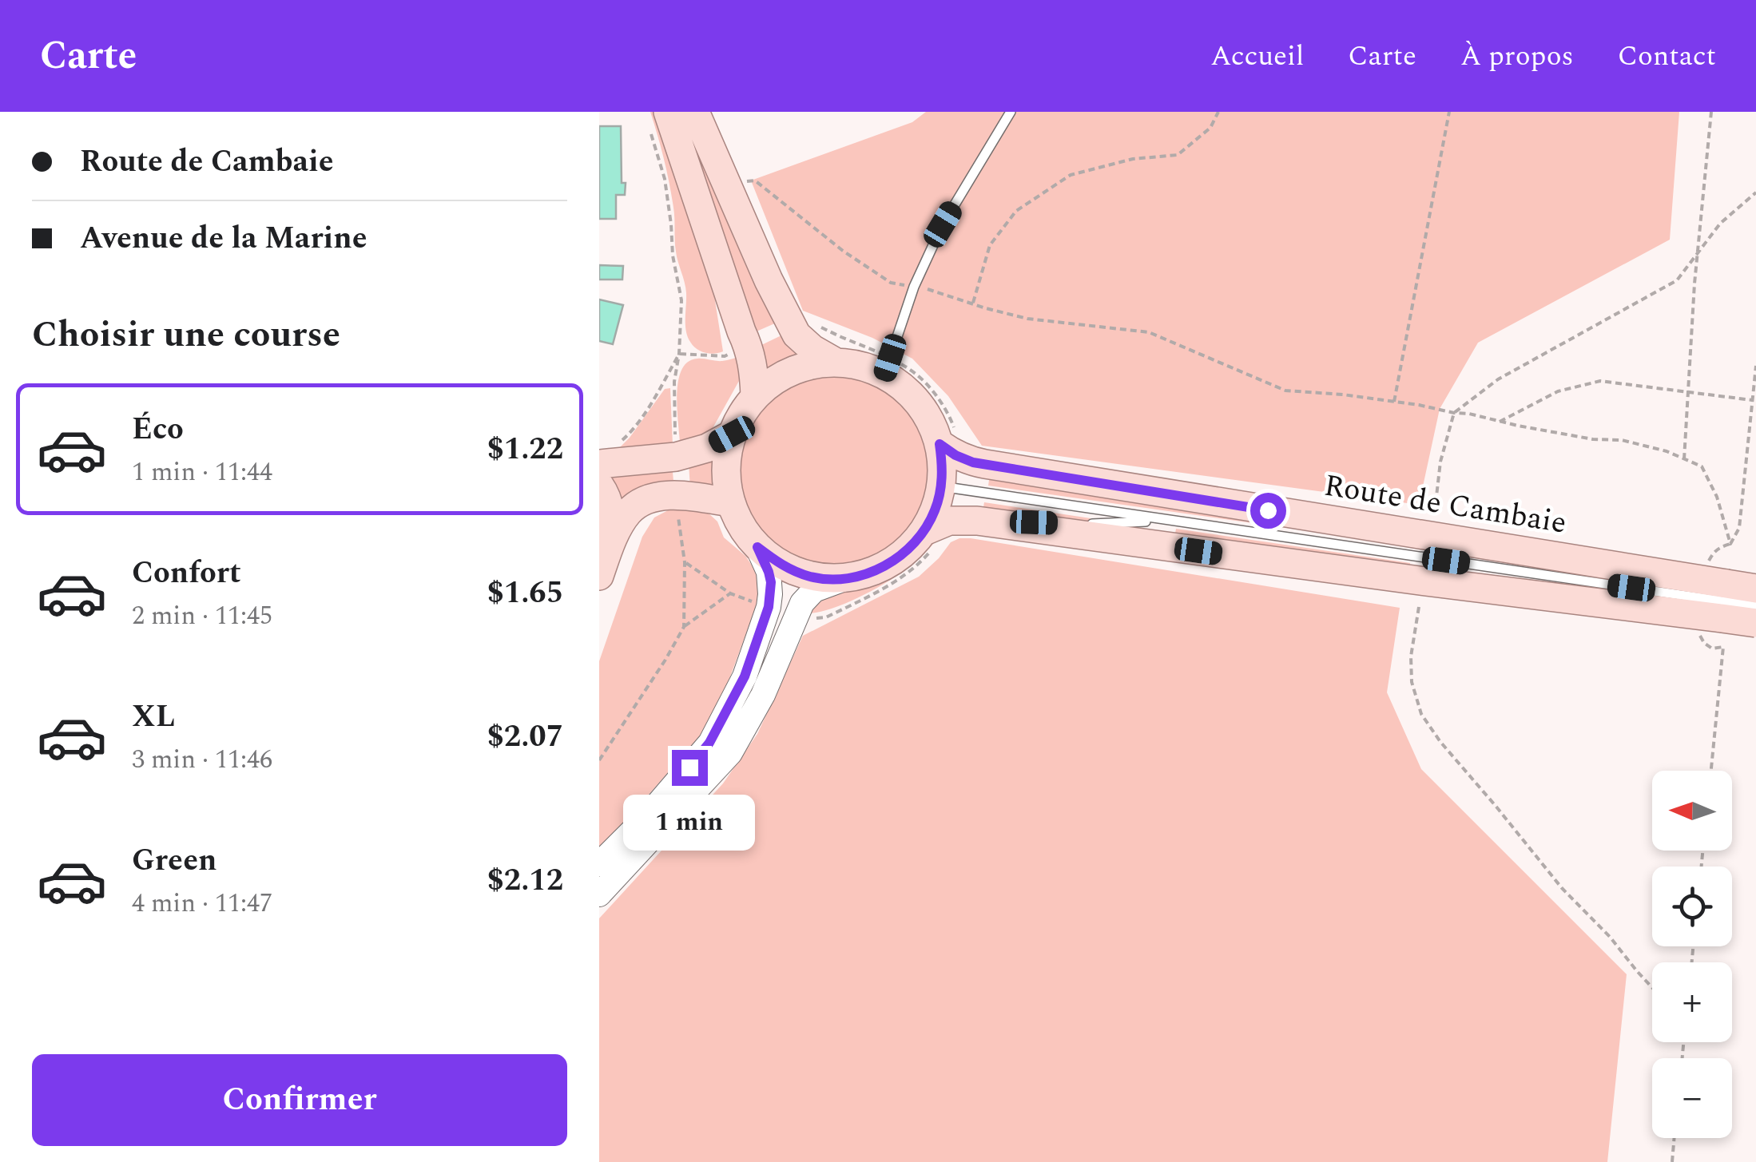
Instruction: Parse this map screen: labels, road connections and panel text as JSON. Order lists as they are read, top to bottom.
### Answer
{
  "streets": {
    "main road": ["Route de Cambaie"]
  },
  "north": "left",
  "page": {
    "header": "Carte",
    "nav": [
      "Accueil",
      "Carte",
      "À propos",
      "Contact"
    ],
    "banner": ["Route de Cambaie", "Avenue de la Marine"],
    "heading": "Choisir une course",
    "list": [
      {
        "name": "Éco",
        "note": "1 min · 11:44",
        "value": "$1.22"
      },
      {
        "name": "Confort",
        "note": "2 min · 11:45",
        "value": "$1.65"
      },
      {
        "name": "XL",
        "note": "3 min · 11:46",
        "value": "$2.07"
      },
      {
        "name": "Green",
        "note": "4 min · 11:47",
        "value": "$2.12"
      }
    ],
    "map_buttons": ["+", "−"],
    "bubble": "1 min",
    "buttons": "Confirmer"
  }
}
